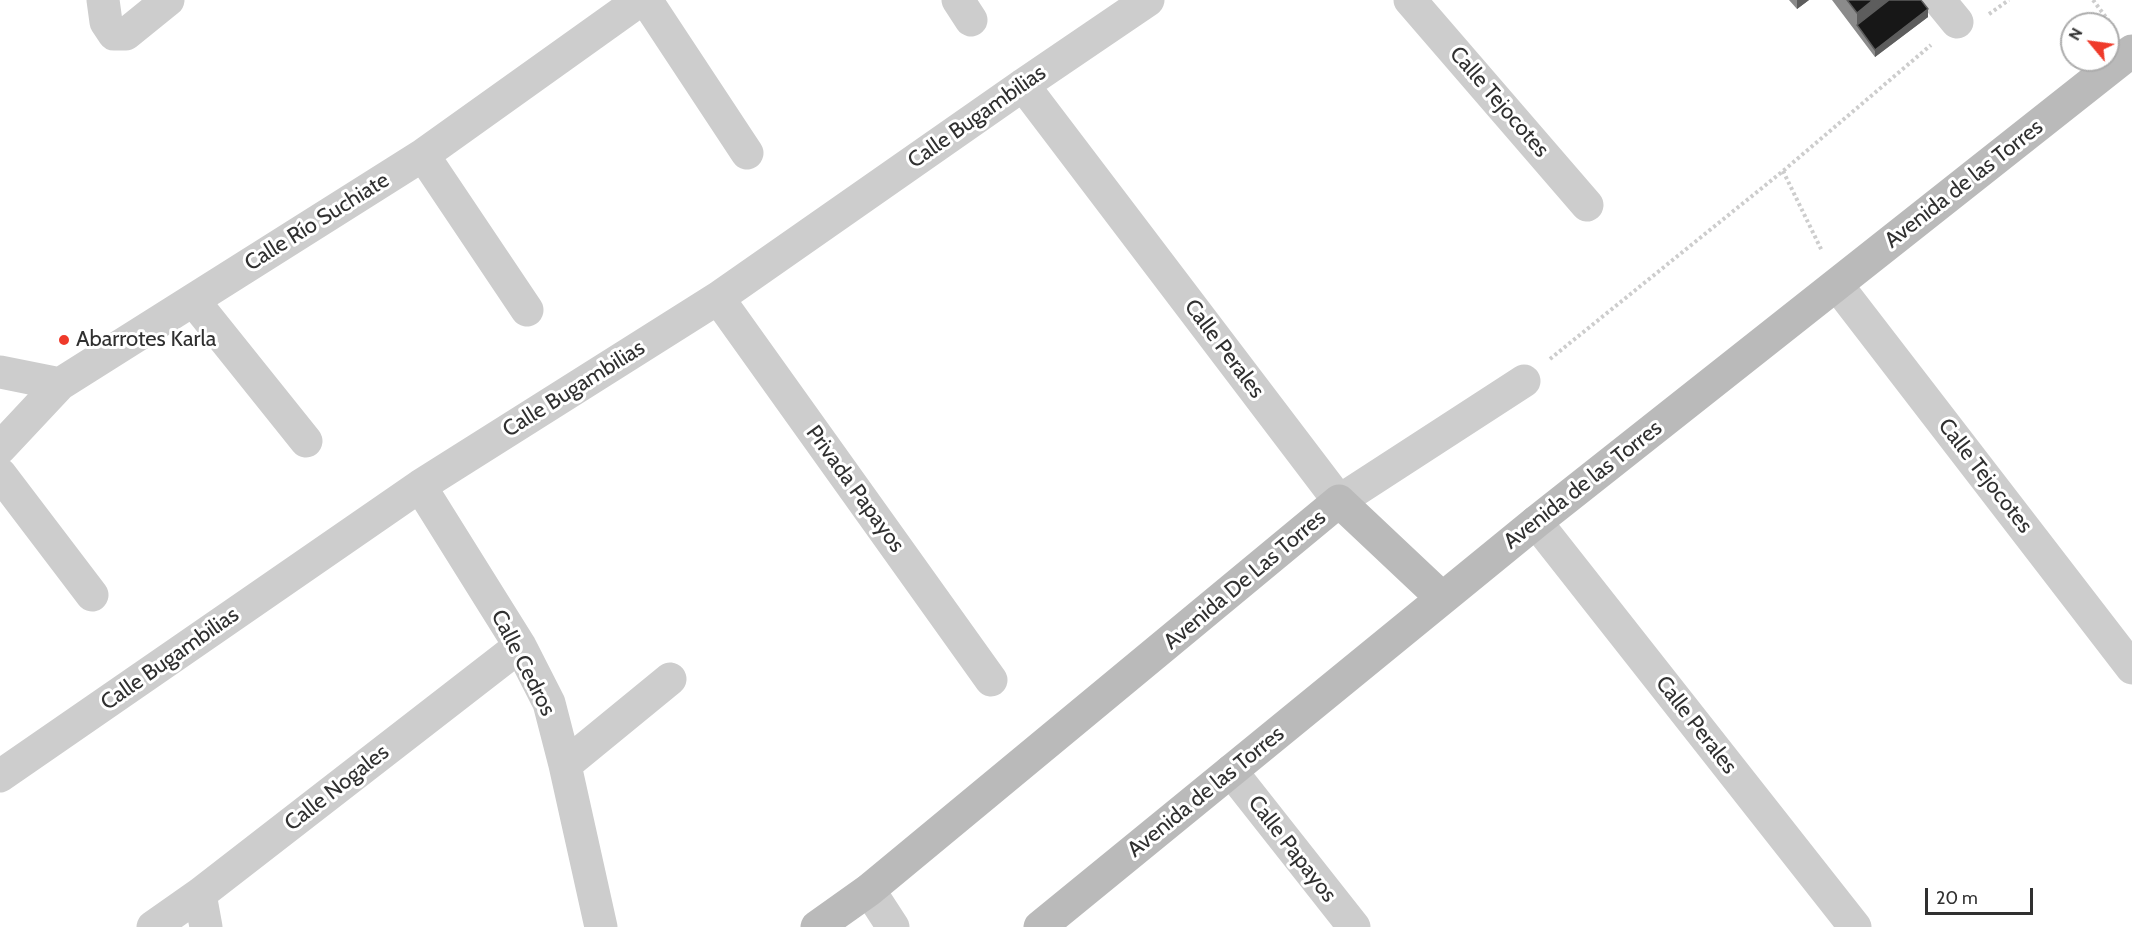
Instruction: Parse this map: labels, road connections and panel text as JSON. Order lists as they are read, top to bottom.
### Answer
{
  "streets": {
    "main road": ["Avenida de las Torres", "Calle Perales", "Avenida De Las Torres"],
    "street": [
      "Calle Tejocotes",
      "Calle Bugambilias",
      "Calle Río Suchiate",
      "Privada Papayos",
      "Calle Cedros",
      "Calle Nogales",
      "Calle Papayos"
    ]
  },
  "crossings": [
    ["Calle Tejocotes", "Avenida de las Torres"],
    ["Calle Bugambilias", "Calle Perales"],
    ["Calle Bugambilias", "Privada Papayos"],
    ["Calle Bugambilias", "Calle Cedros"],
    ["Avenida de las Torres", "Calle Perales"],
    ["Avenida de las Torres", "Calle Papayos"],
    ["Calle Perales", "Avenida De Las Torres"],
    ["Calle Cedros", "Calle Nogales"]
  ],
  "places": ["Abarrotes Karla"],
  "scale_bar": "20 m",
  "north": "top left"
}
